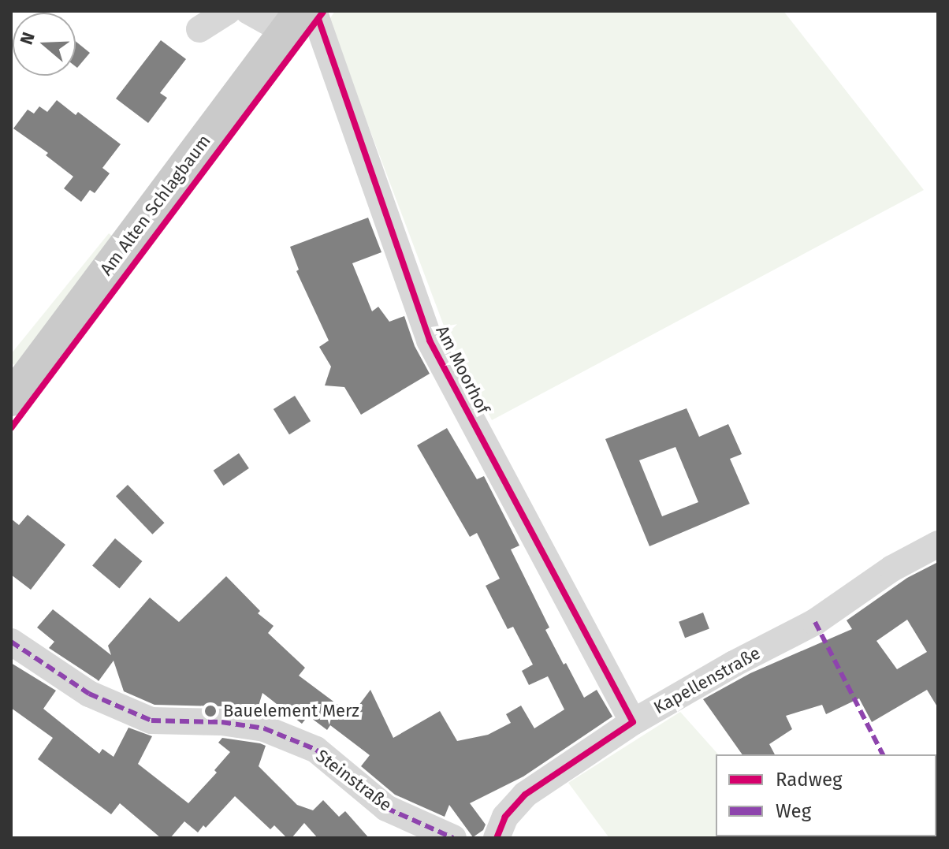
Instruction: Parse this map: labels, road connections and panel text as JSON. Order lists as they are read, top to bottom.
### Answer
{
  "streets": {
    "main road": ["Am Alten Schlagbaum"],
    "street": ["Am Moorhof", "Kapellenstraße", "Steinstraße"]
  },
  "crossings": [
    ["Am Moorhof", "Kapellenstraße"]
  ],
  "places": ["Bauelement Merz"],
  "legend": ["Radweg", "Weg"],
  "north": "left"
}
